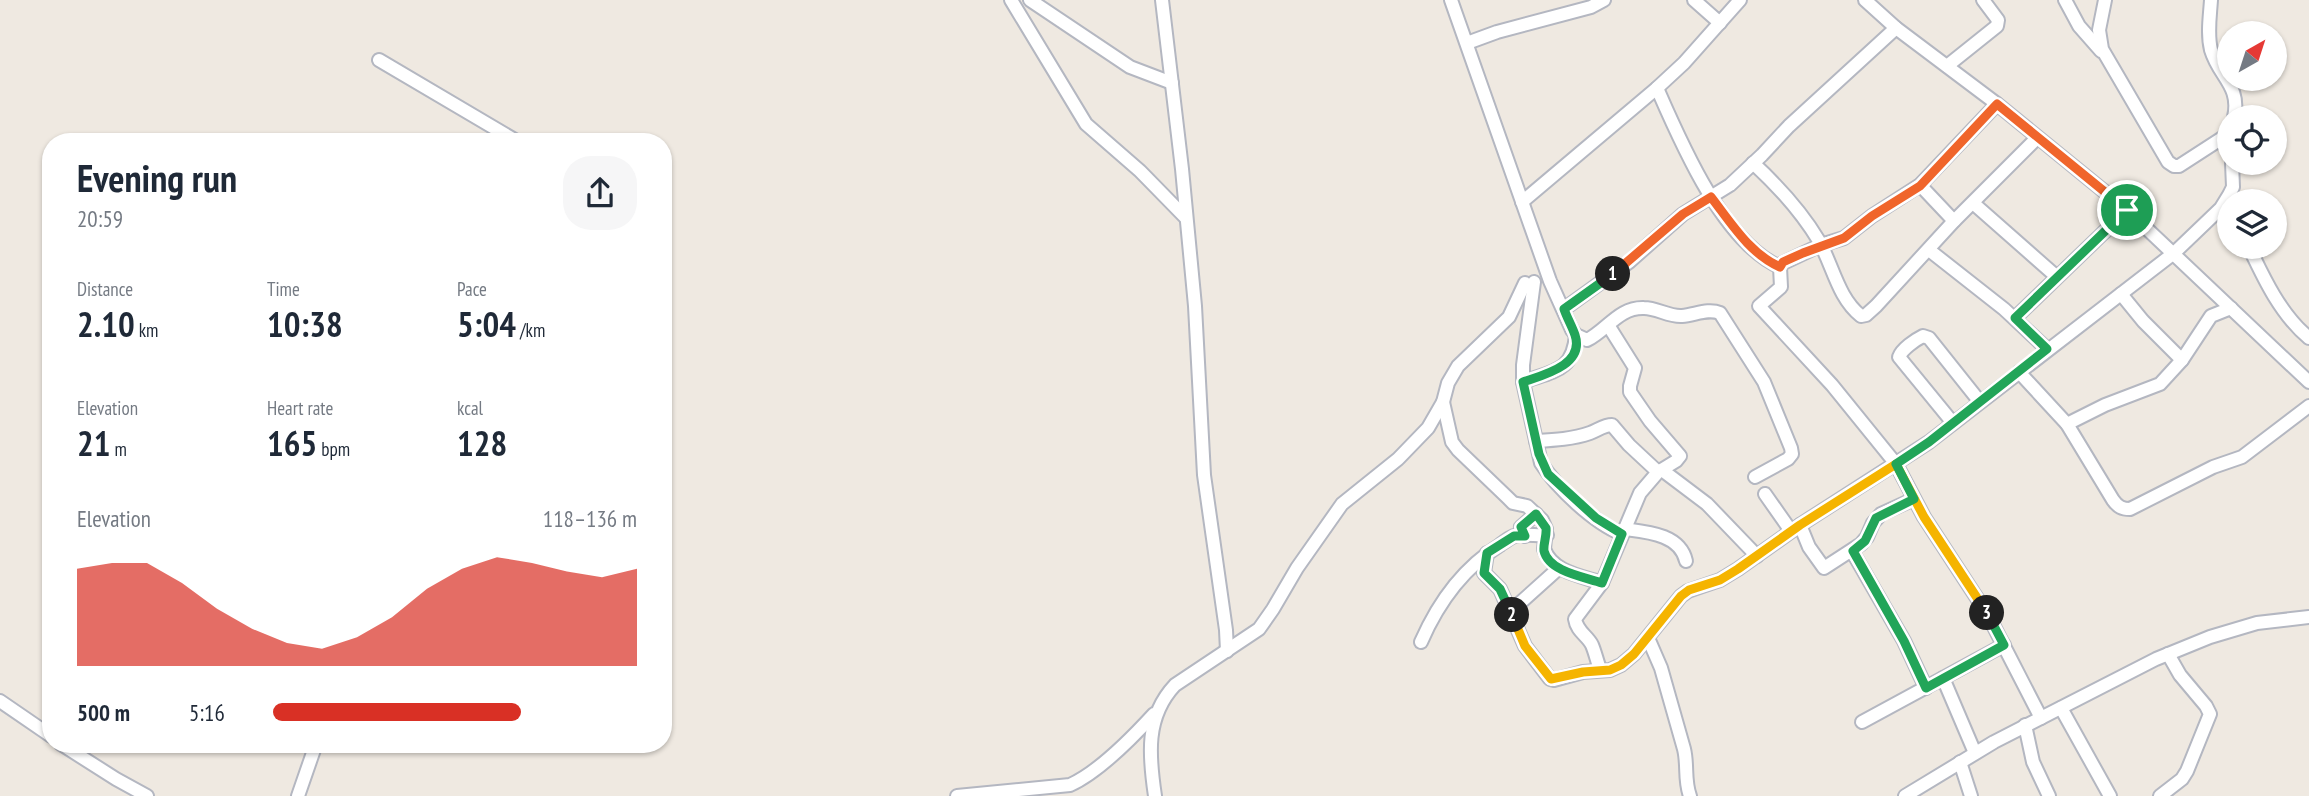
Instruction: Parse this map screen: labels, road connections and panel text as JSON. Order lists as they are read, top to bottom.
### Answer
{
  "north": "top right",
  "page": {
    "heading": ["Evening run", "20:59"],
    "stats": [
      ["Distance", "2.10 km"],
      ["Time", "10:38"],
      ["Pace", "5:04 /km"],
      ["Elevation", "21 m"],
      ["Heart rate", "165 bpm"],
      ["kcal", "128"]
    ],
    "pins": ["1", "3", "2"],
    "chart": ["Elevation", "118–136 m"],
    "list": [
      {
        "name": "500 m",
        "note": "5:16"
      }
    ]
  }
}
